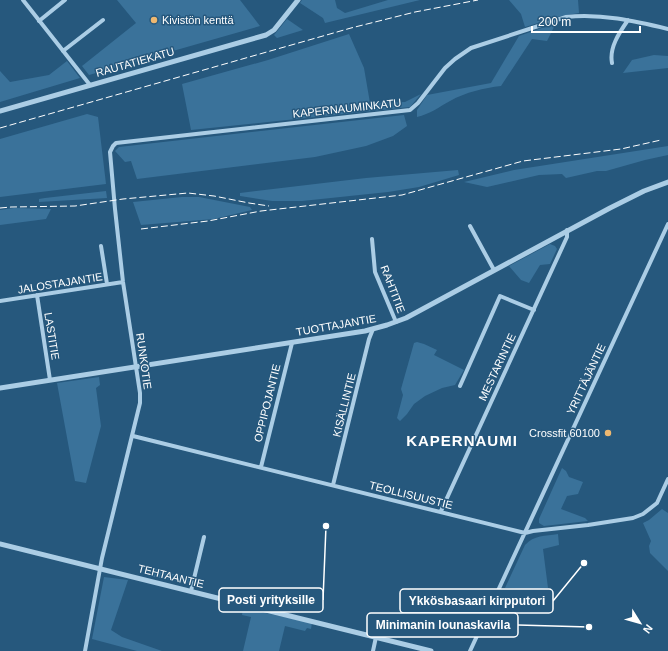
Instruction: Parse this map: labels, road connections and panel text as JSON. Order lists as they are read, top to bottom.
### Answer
{
  "streets": {
    "street": [
      "RAUTATIEKATU",
      "KAPERNAUMINKATU",
      "JALOSTAJANTIE",
      "RAHTITIE",
      "TUOTTAJANTIE",
      "LASTITIE",
      "RUNKOTIE",
      "MESTARINTIE",
      "YRITTÄJÄNTIE",
      "OPPIPOJANTIE",
      "KISÄLLINTIE",
      "TEOLLISUUSTIE",
      "TEHTAANTIE"
    ]
  },
  "crossings": [
    ["KAPERNAUMINKATU", "RUNKOTIE"],
    ["JALOSTAJANTIE", "LASTITIE"],
    ["JALOSTAJANTIE", "RUNKOTIE"],
    ["RAHTITIE", "TUOTTAJANTIE"],
    ["TUOTTAJANTIE", "LASTITIE"],
    ["TUOTTAJANTIE", "RUNKOTIE"],
    ["TUOTTAJANTIE", "MESTARINTIE"],
    ["TUOTTAJANTIE", "OPPIPOJANTIE"],
    ["TUOTTAJANTIE", "KISÄLLINTIE"],
    ["RUNKOTIE", "TEOLLISUUSTIE"],
    ["RUNKOTIE", "TEHTAANTIE"],
    ["MESTARINTIE", "TEOLLISUUSTIE"],
    ["YRITTÄJÄNTIE", "TEOLLISUUSTIE"],
    ["OPPIPOJANTIE", "TEOLLISUUSTIE"],
    ["KISÄLLINTIE", "TEOLLISUUSTIE"]
  ],
  "districts": ["KAPERNAUMI"],
  "places": [
    "Kivistön kenttä",
    "Crossfit 60100",
    "Posti yrityksille",
    "Ykkösbasaari kirpputori",
    "Minimanin lounaskavila"
  ],
  "scale_bar": "200 m",
  "north": "bottom right"
}
